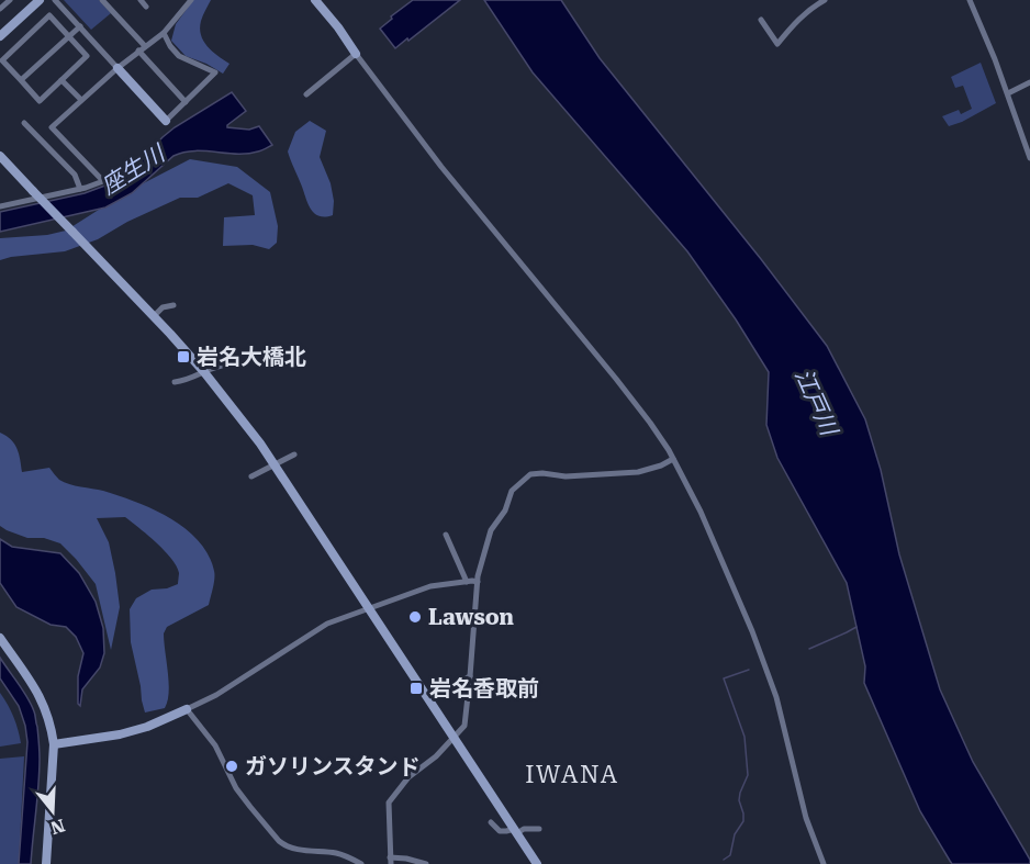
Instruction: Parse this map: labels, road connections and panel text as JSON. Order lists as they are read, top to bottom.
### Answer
{
  "districts": ["IWANA"],
  "water": ["座生川", "江戸川"],
  "places": {
    "transit": ["岩名大橋北", "岩名香取前"],
    "other": ["Lawson", "ガソリンスタンド"]
  },
  "north": "bottom"
}
